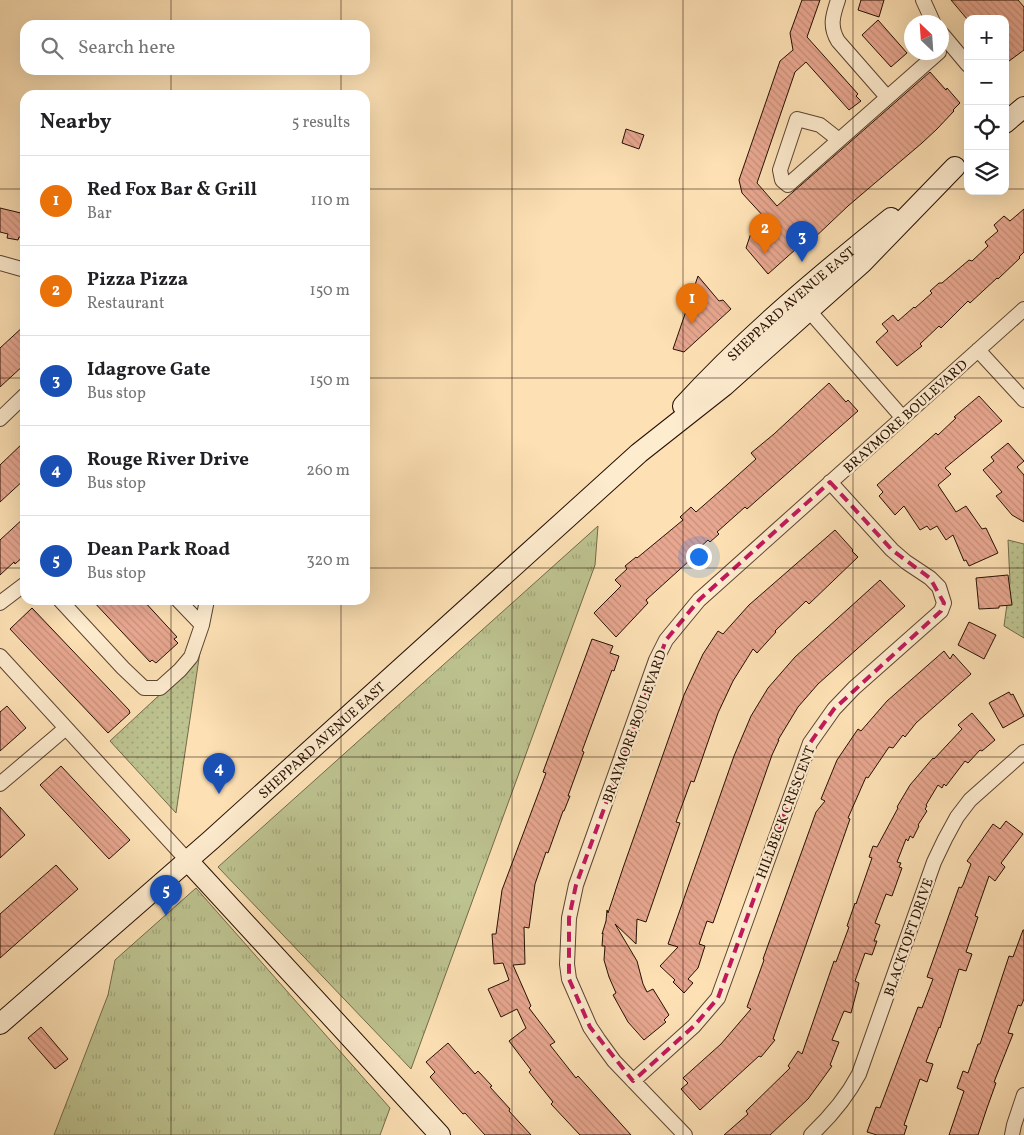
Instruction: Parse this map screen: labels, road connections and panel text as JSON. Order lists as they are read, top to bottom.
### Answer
{
  "streets": {
    "main road": ["SHEPPARD AVENUE EAST"],
    "street": ["BRAYMORE BOULEVARD", "HILLBECK CRESCENT", "BLACKTOFT DRIVE"]
  },
  "crossings": [
    ["BRAYMORE BOULEVARD", "HILLBECK CRESCENT"]
  ],
  "north": "top left",
  "page": {
    "map_buttons": ["+", "−"],
    "search": "Search here",
    "heading": ["Nearby", "5 results"],
    "list": [
      {
        "mark": "1",
        "name": "Red Fox Bar & Grill",
        "note": "Bar",
        "value": "110 m"
      },
      {
        "mark": "2",
        "name": "Pizza Pizza",
        "note": "Restaurant",
        "value": "150 m"
      },
      {
        "mark": "3",
        "name": "Idagrove Gate",
        "note": "Bus stop",
        "value": "150 m"
      },
      {
        "mark": "4",
        "name": "Rouge River Drive",
        "note": "Bus stop",
        "value": "260 m"
      },
      {
        "mark": "5",
        "name": "Dean Park Road",
        "note": "Bus stop",
        "value": "320 m"
      }
    ],
    "pins": [
      "2",
      "3",
      "1",
      "4",
      "5"
    ]
  }
}
